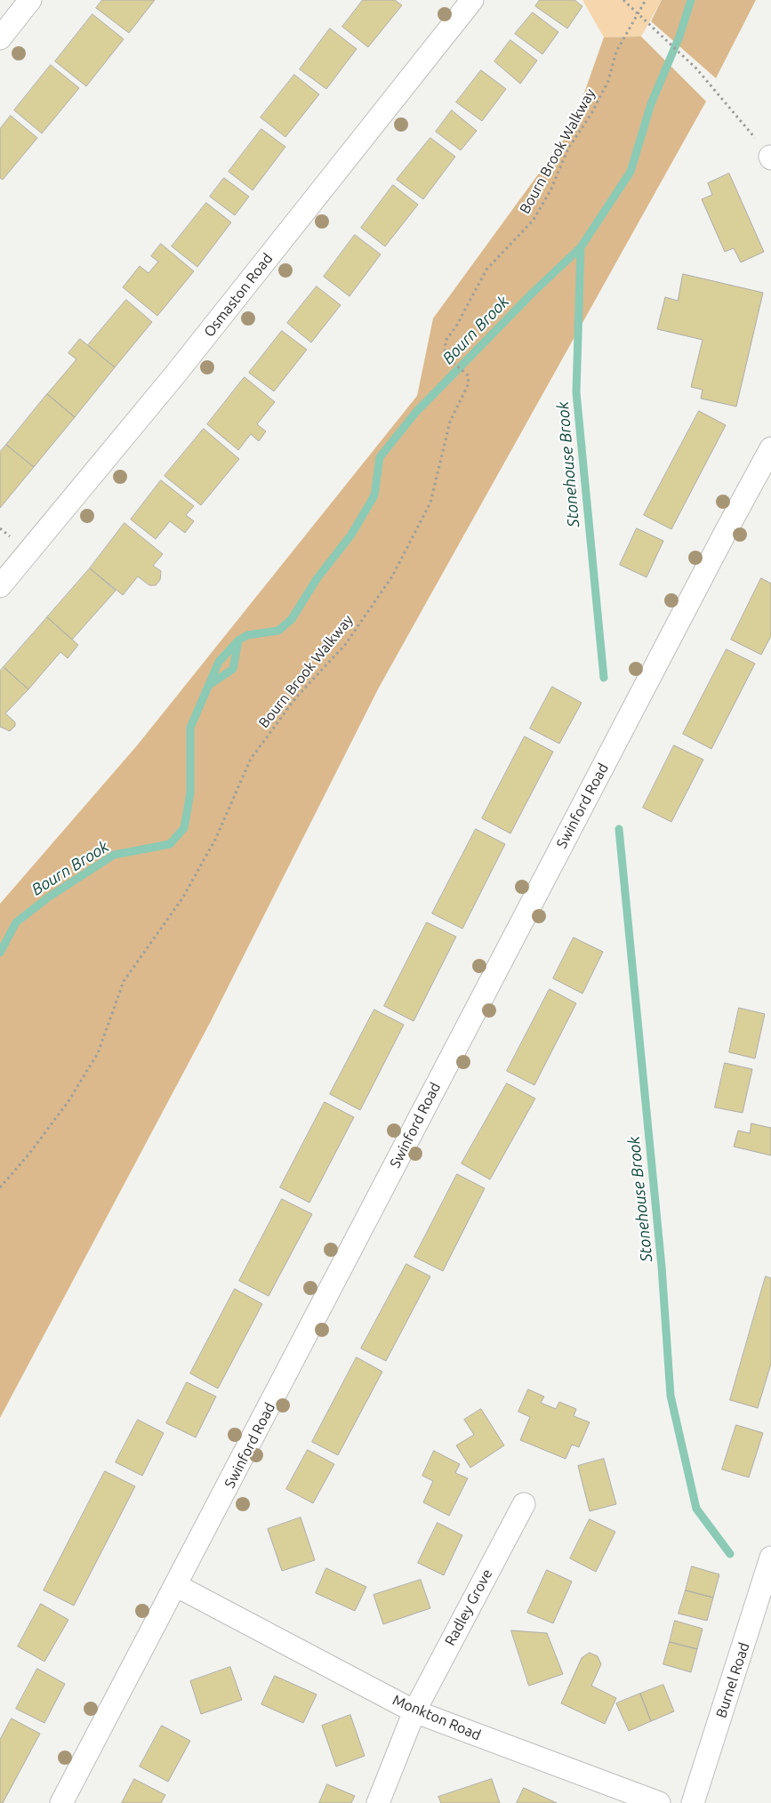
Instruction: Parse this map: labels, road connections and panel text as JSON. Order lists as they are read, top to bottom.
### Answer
{
  "streets": {
    "street": [
      "Osmaston Road",
      "Swinford Road",
      "Radley Grove",
      "Burnel Road",
      "Monkton Road"
    ],
    "path": ["Bourn Brook Walkway"]
  },
  "crossings": [
    ["Swinford Road", "Monkton Road"],
    ["Radley Grove", "Monkton Road"]
  ],
  "water": ["Bourn Brook", "Stonehouse Brook"]
}
